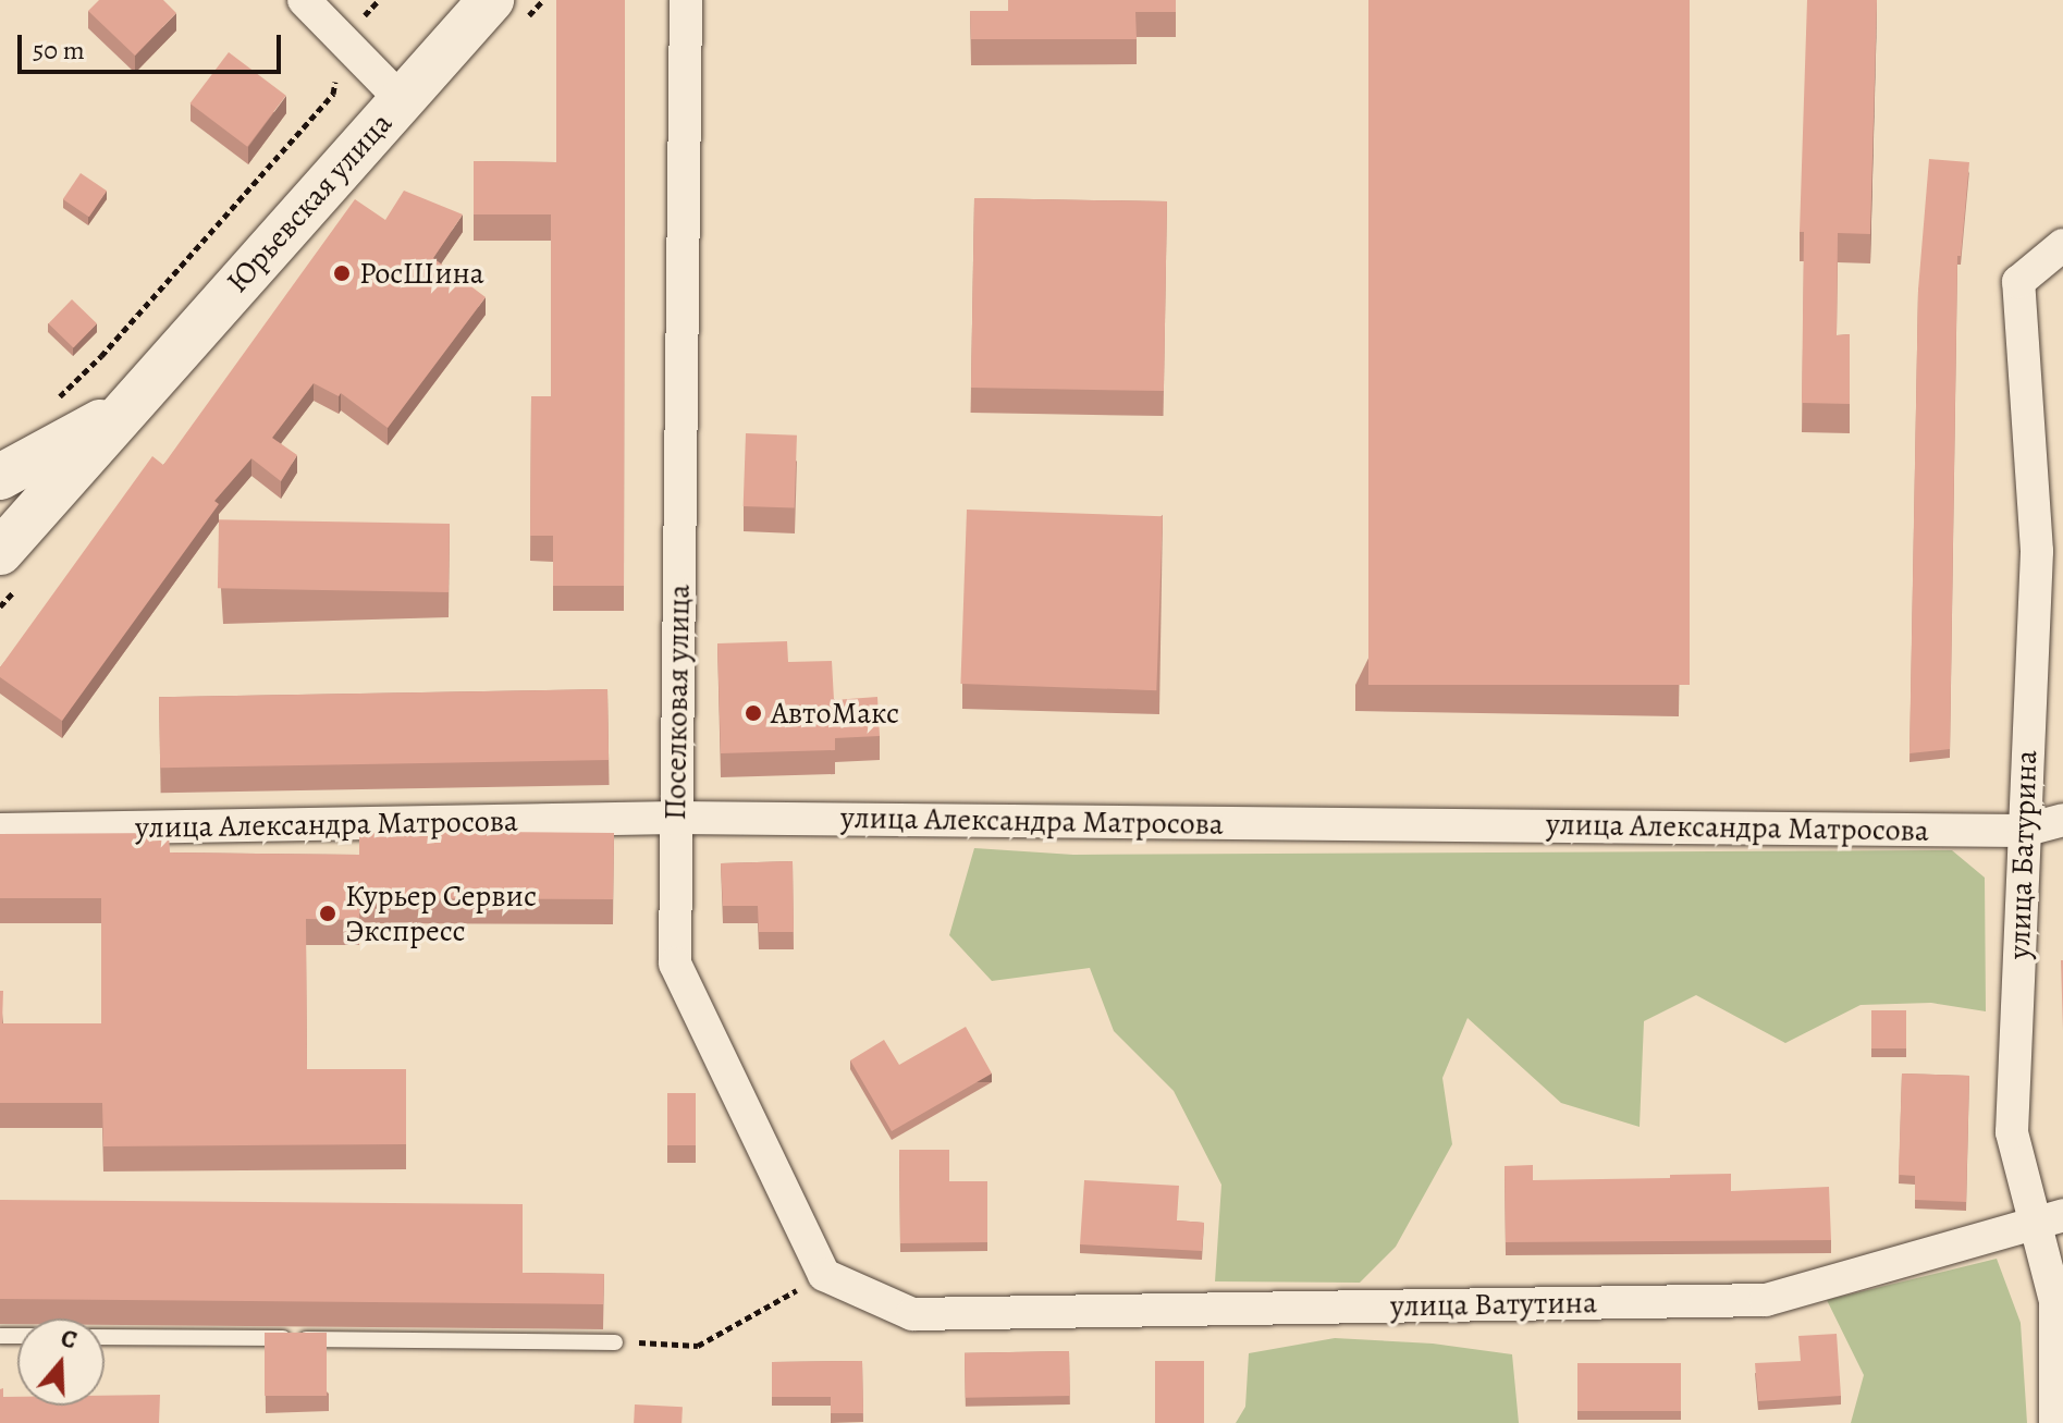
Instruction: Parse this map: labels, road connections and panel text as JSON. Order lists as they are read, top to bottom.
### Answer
{
  "streets": {
    "main road": ["Юрьевская улица"],
    "street": [
      "Поселковая улица",
      "улица Александра Матросова",
      "улица Батурина",
      "улица Ватутина"
    ]
  },
  "crossings": [
    ["Поселковая улица", "улица Александра Матросова"],
    ["Поселковая улица", "улица Ватутина"],
    ["улица Александра Матросова", "улица Батурина"],
    ["улица Батурина", "улица Ватутина"]
  ],
  "places": ["РосШина", "АвтоМакс", "Курьер Сервис Экспресс"],
  "scale_bar": "50 m",
  "north": "top"
}
